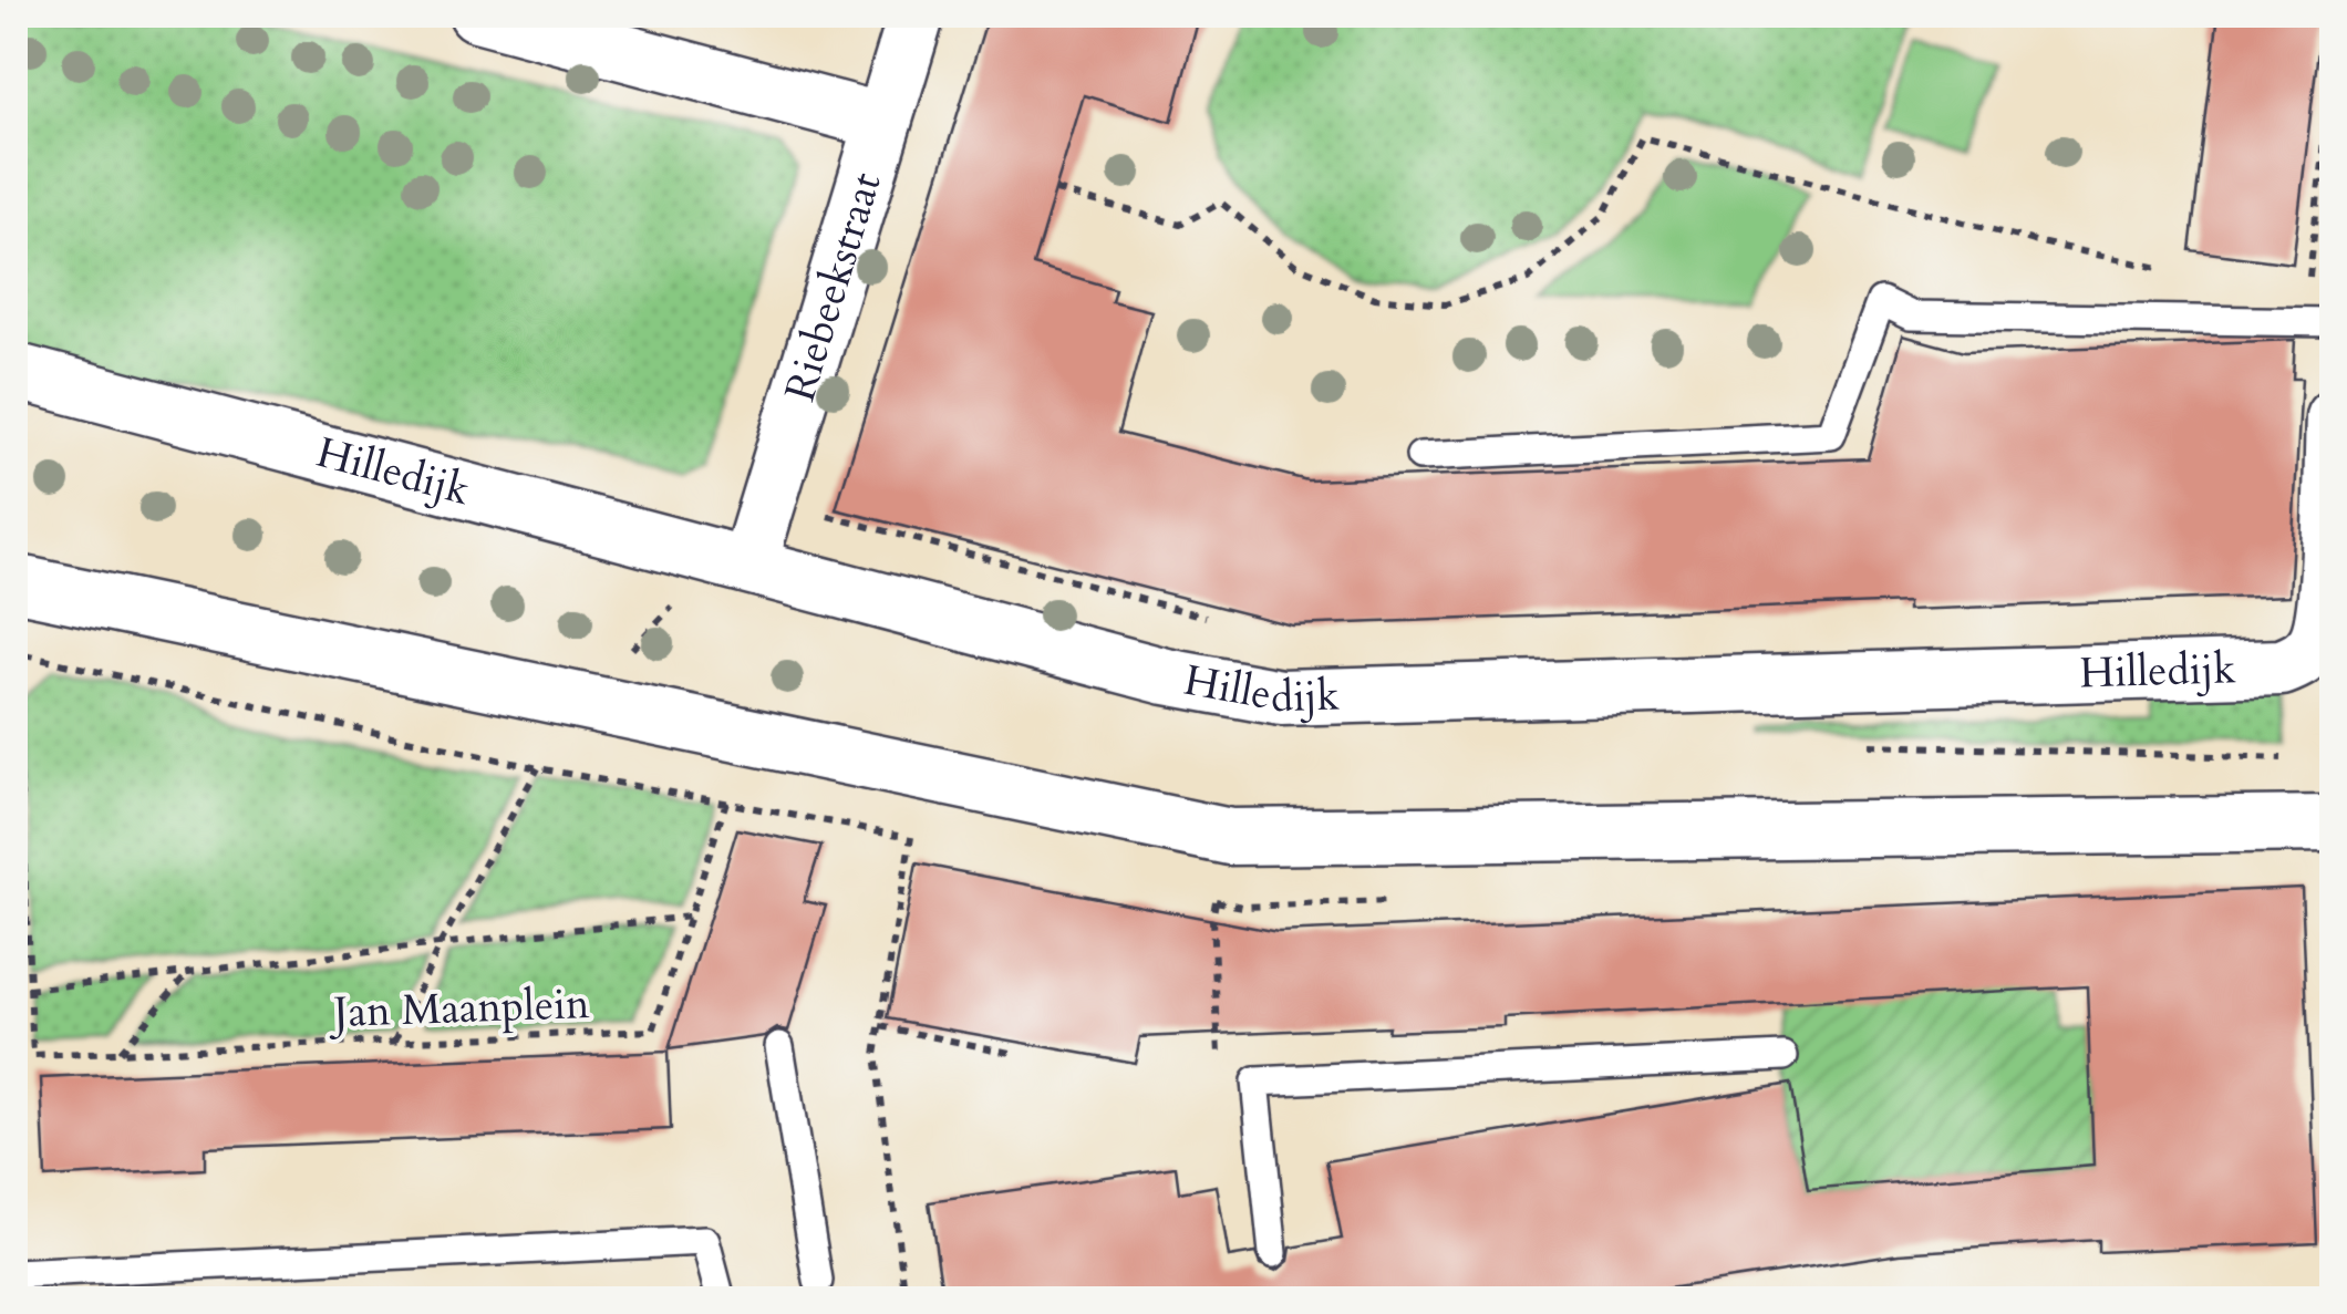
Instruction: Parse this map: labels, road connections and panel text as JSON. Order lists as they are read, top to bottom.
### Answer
{
  "streets": {
    "street": ["Riebeekstraat", "Hilledijk"],
    "path": ["Jan Maanplein"]
  },
  "crossings": [
    ["Riebeekstraat", "Hilledijk"]
  ]
}
